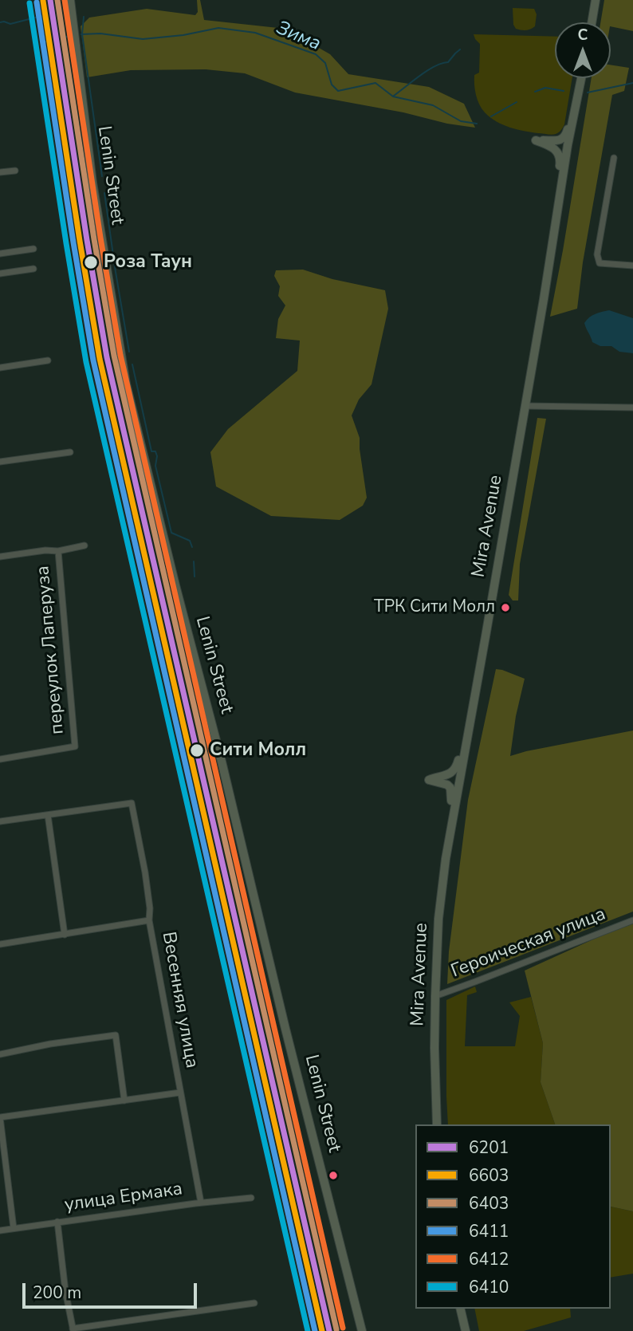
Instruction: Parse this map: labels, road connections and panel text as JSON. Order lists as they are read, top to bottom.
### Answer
{
  "streets": {
    "main road": ["Lenin Street", "Mira Avenue"],
    "street": [
      "переулок Лаперуза",
      "Героическая улица",
      "Весенняя улица",
      "улица Ермака"
    ]
  },
  "crossings": [
    ["Mira Avenue", "Героическая улица"],
    ["Весенняя улица", "улица Ермака"]
  ],
  "water": ["Зима"],
  "places": ["Роза Таун", "ТРК Сити Молл", "Сити Молл"],
  "lines": [
    "transit line 6201",
    "transit line 6403",
    "transit line 6412",
    "transit line 6603",
    "transit line 6411",
    "transit line 6410"
  ],
  "legend": [
    "6201",
    "6603",
    "6403",
    "6411",
    "6412",
    "6410"
  ],
  "scale_bar": "200 m",
  "north": "top"
}
